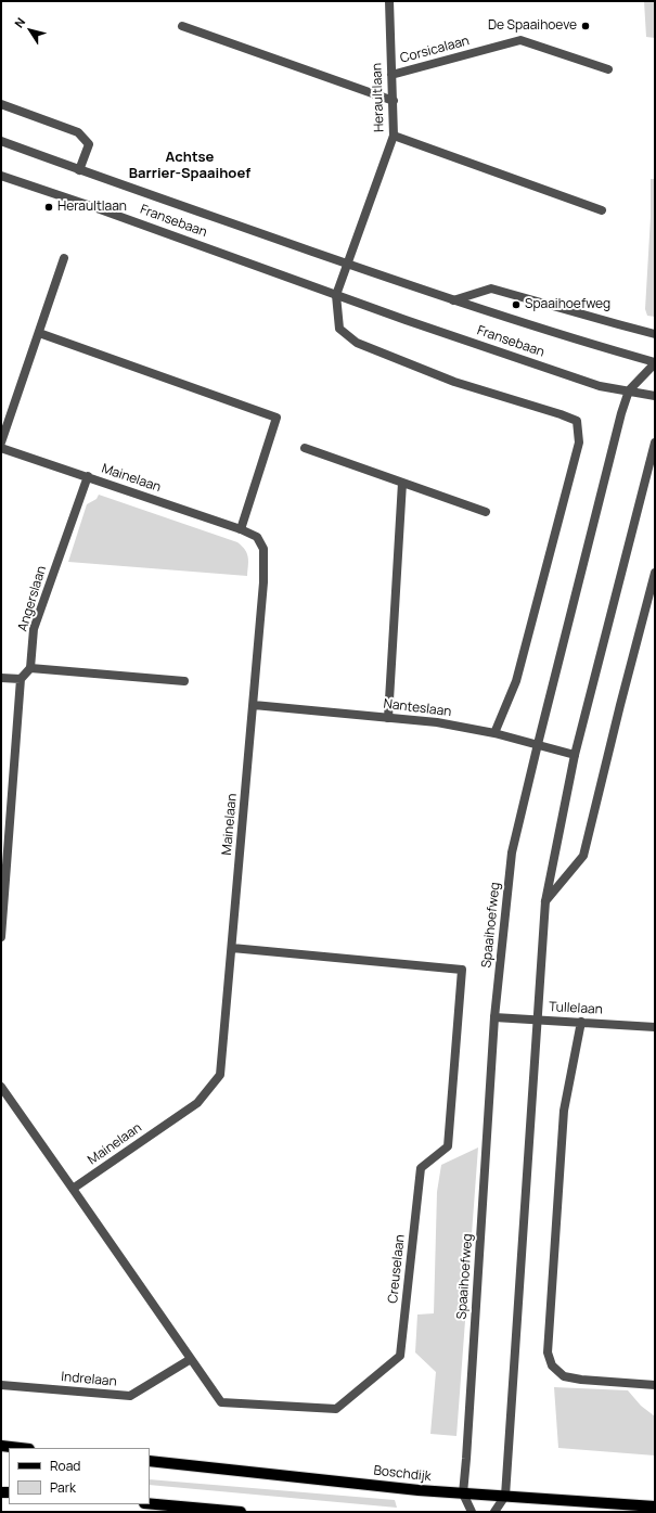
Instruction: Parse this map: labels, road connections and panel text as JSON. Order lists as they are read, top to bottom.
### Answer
{
  "streets": {
    "main road": ["Boschdijk"],
    "street": [
      "Corsicalaan",
      "Heraultlaan",
      "Fransebaan",
      "Mainelaan",
      "Angerslaan",
      "Nanteslaan",
      "Spaaihoefweg",
      "Tullelaan",
      "Creuselaan",
      "Indrelaan"
    ]
  },
  "crossings": [
    ["Corsicalaan", "Heraultlaan"],
    ["Heraultlaan", "Fransebaan"],
    ["Fransebaan", "Spaaihoefweg"],
    ["Mainelaan", "Angerslaan"],
    ["Mainelaan", "Nanteslaan"],
    ["Mainelaan", "Creuselaan"],
    ["Nanteslaan", "Spaaihoefweg"],
    ["Spaaihoefweg", "Tullelaan"],
    ["Spaaihoefweg", "Boschdijk"],
    ["Creuselaan", "Indrelaan"]
  ],
  "districts": ["Achtse Barrier-Spaaihoef"],
  "places": ["De Spaaihoeve", "Heraultlaan", "Spaaihoefweg"],
  "legend": ["Road", "Park"],
  "north": "top left"
}
